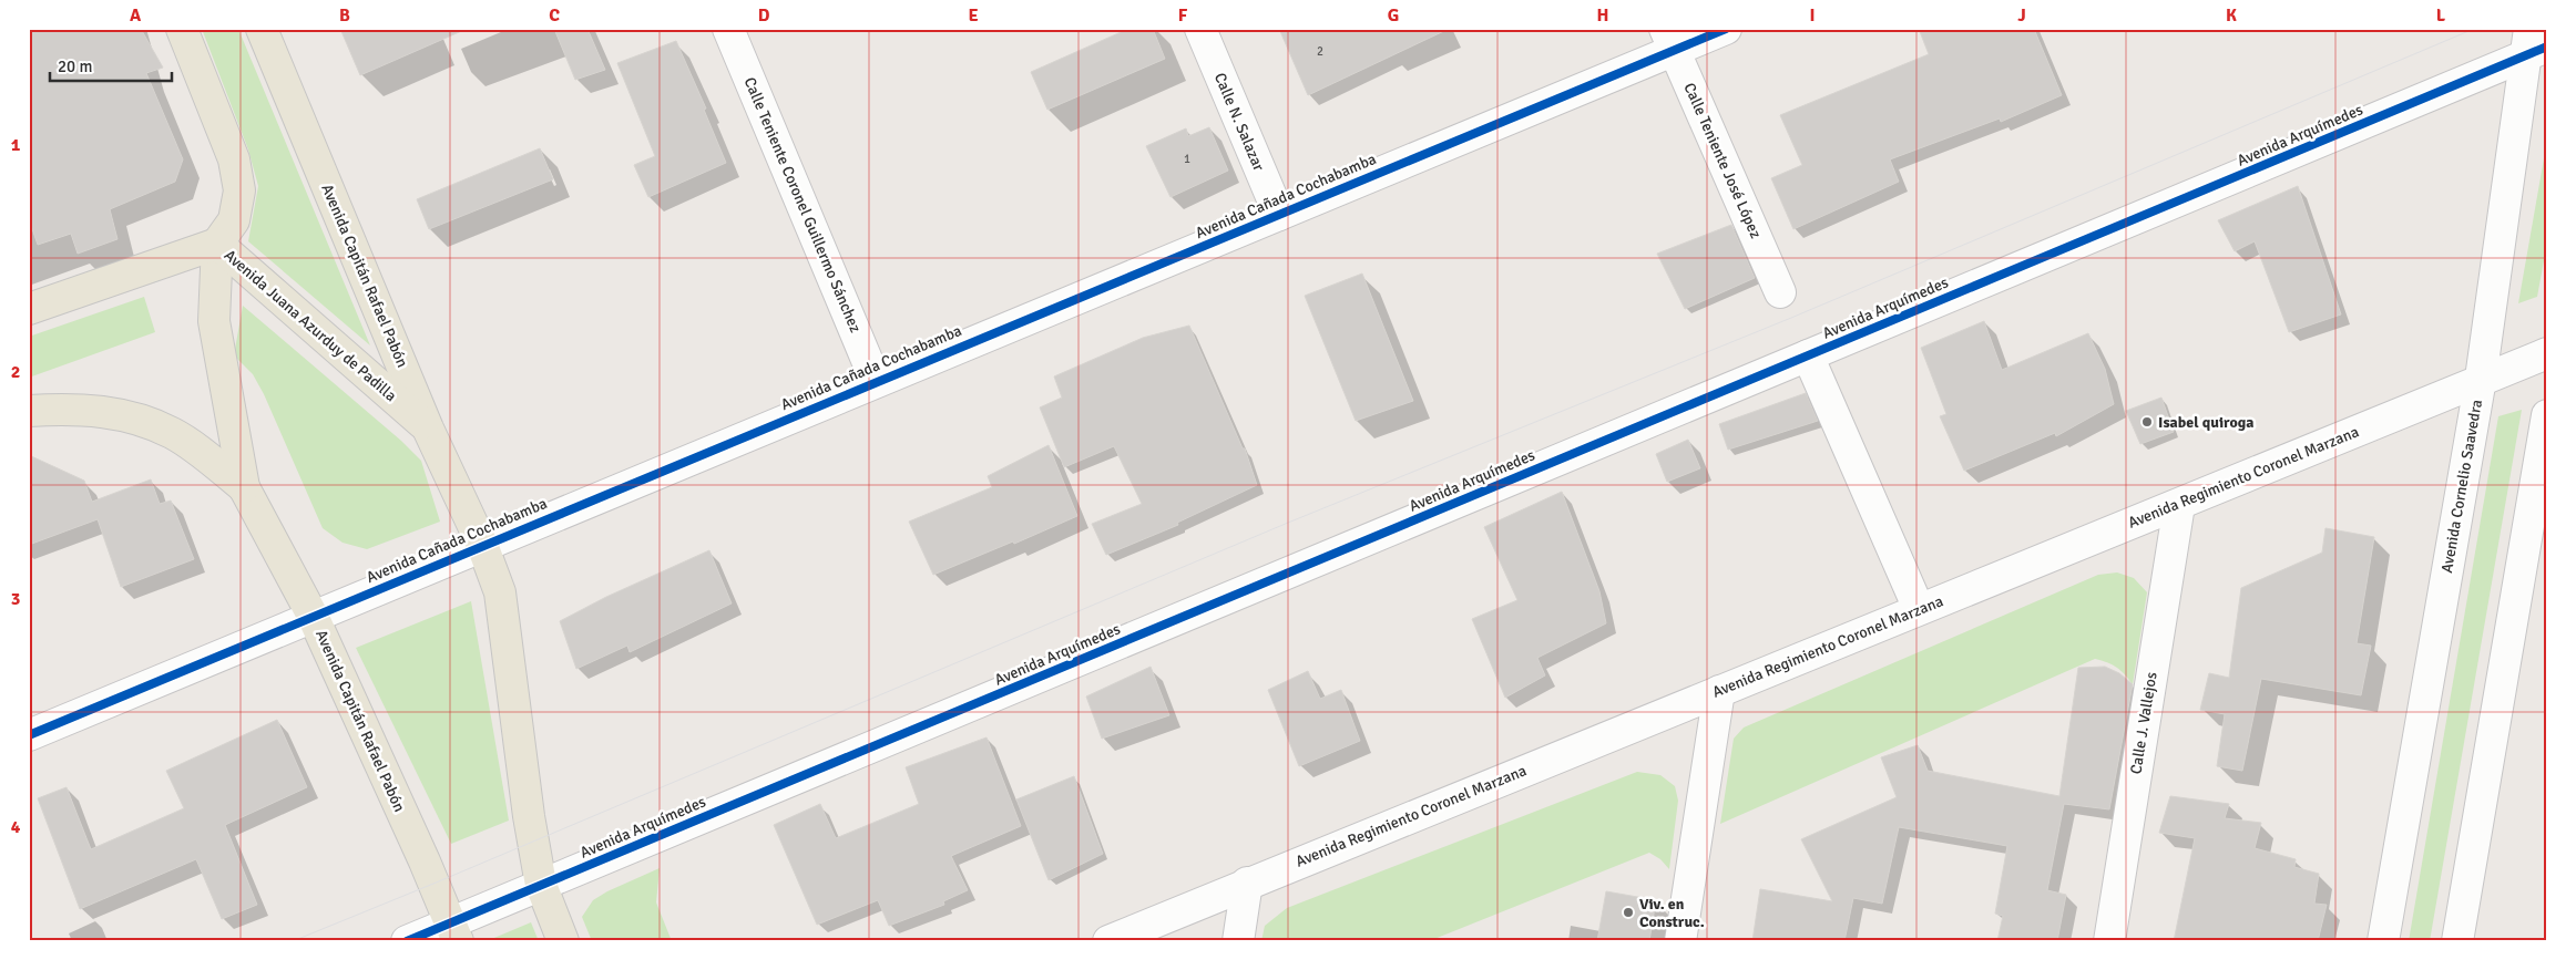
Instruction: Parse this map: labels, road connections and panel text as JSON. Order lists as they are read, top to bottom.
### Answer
{
  "streets": {
    "main road": ["Avenida Capitán Rafael Pabón", "Avenida Juana Azurduy de Padilla"],
    "street": [
      "Calle N. Salazar",
      "Avenida Arquímedes",
      "Calle Teniente José López",
      "Avenida Cañada Cochabamba",
      "Calle Teniente Coronel Guillermo Sánchez",
      "Avenida Regimiento Coronel Marzana",
      "Avenida Cornelio Saavedra",
      "Calle J. Vallejos"
    ]
  },
  "crossings": [
    ["Calle N. Salazar", "Avenida Cañada Cochabamba"],
    ["Avenida Arquímedes", "Avenida Capitán Rafael Pabón"],
    ["Avenida Arquímedes", "Avenida Cornelio Saavedra"],
    ["Calle Teniente José López", "Avenida Cañada Cochabamba"],
    ["Avenida Cañada Cochabamba", "Calle Teniente Coronel Guillermo Sánchez"],
    ["Avenida Cañada Cochabamba", "Avenida Capitán Rafael Pabón"],
    ["Avenida Capitán Rafael Pabón", "Avenida Juana Azurduy de Padilla"],
    ["Avenida Regimiento Coronel Marzana", "Avenida Cornelio Saavedra"],
    ["Avenida Regimiento Coronel Marzana", "Calle J. Vallejos"]
  ],
  "places": ["Isabel quiroga", "Viv. en Construc."],
  "house_numbers": ["2", "1"],
  "scale_bar": "20 m",
  "grid": {
    "columns": [
      "A",
      "B",
      "C",
      "D",
      "E",
      "F",
      "G",
      "H",
      "I",
      "J",
      "K",
      "L"
    ],
    "rows": [
      "1",
      "2",
      "3",
      "4"
    ]
  }
}
